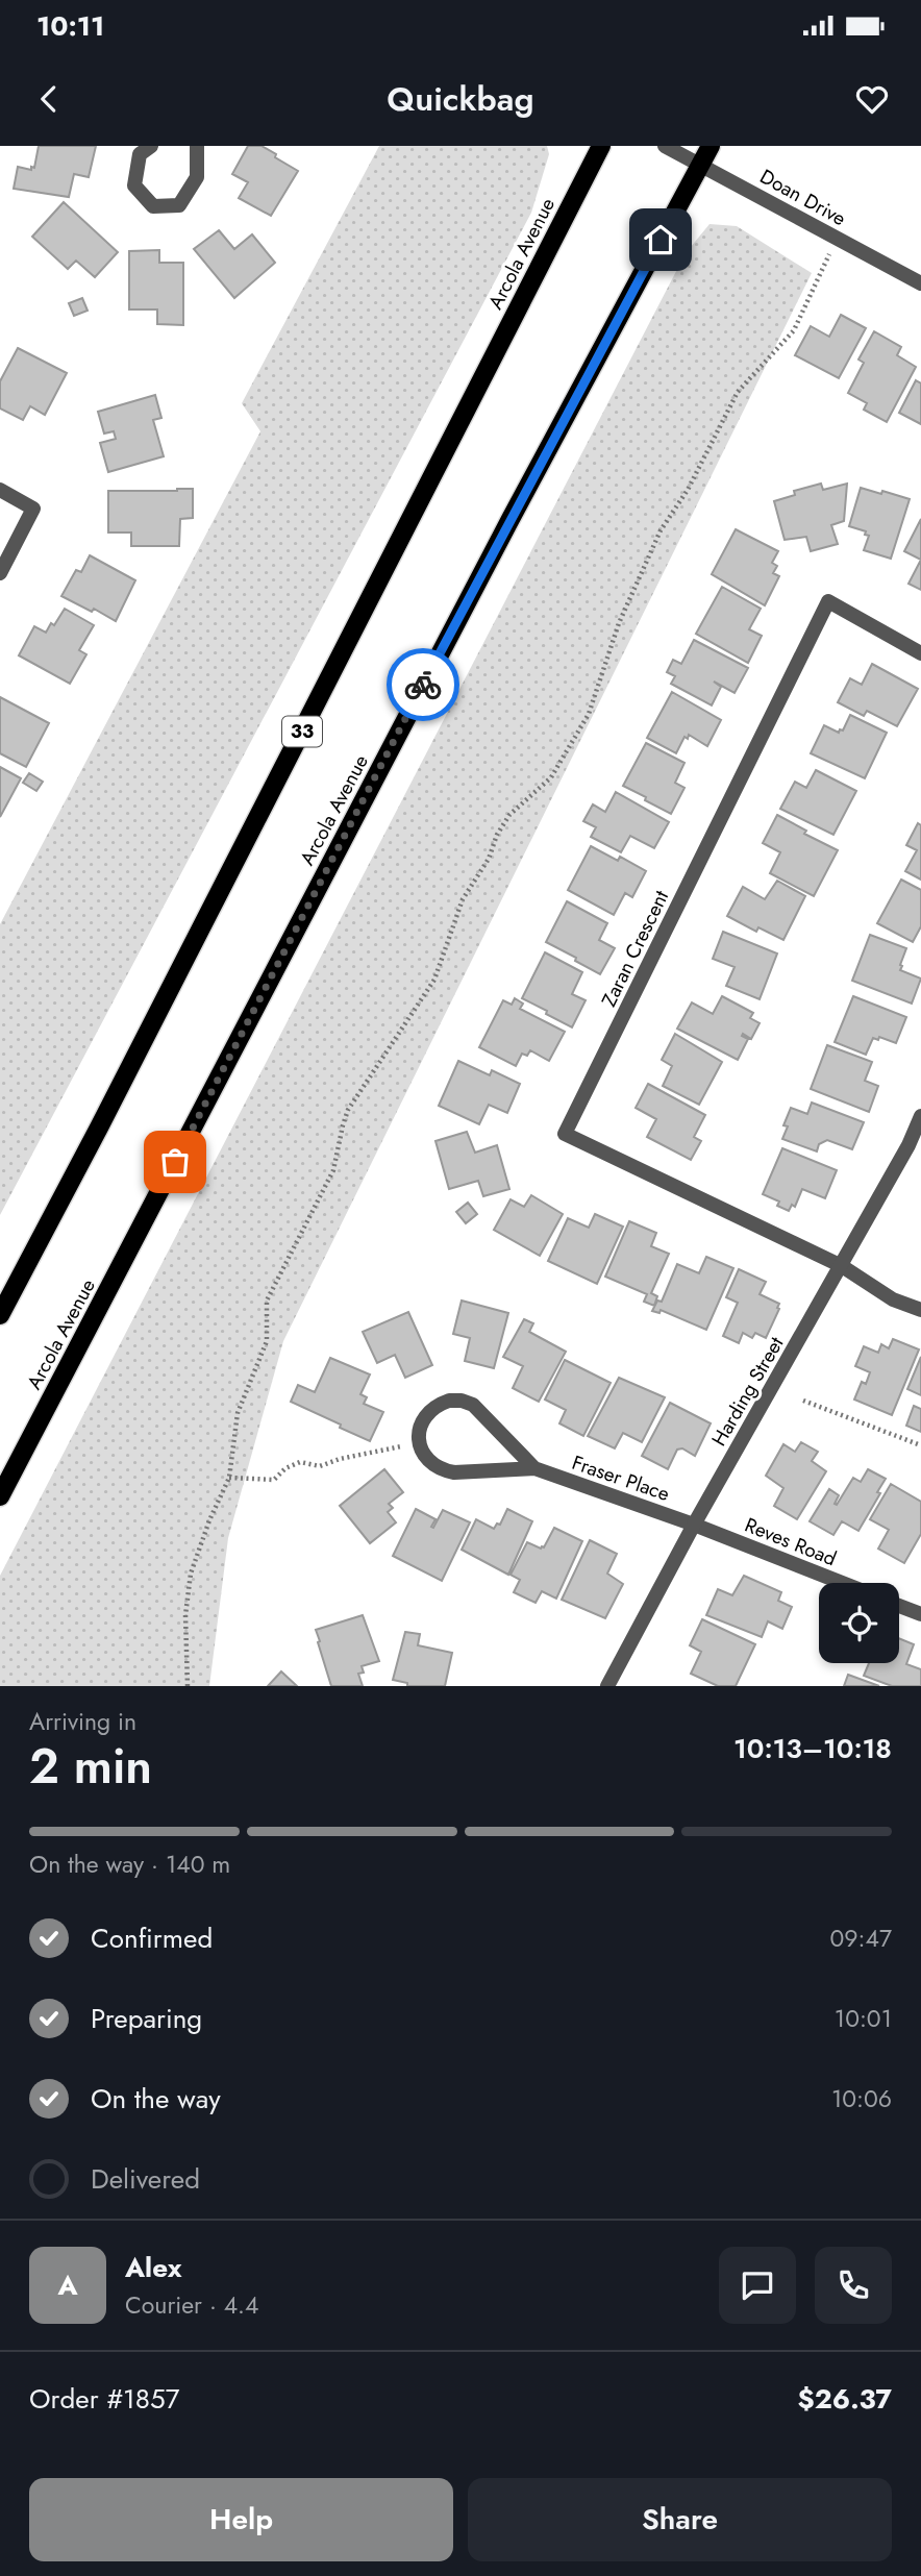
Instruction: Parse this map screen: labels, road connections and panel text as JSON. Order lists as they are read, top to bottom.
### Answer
{
  "streets": {
    "main road": ["Arcola Avenue", "33"],
    "street": [
      "Doan Drive",
      "Zaran Crescent",
      "Harding Street",
      "Fraser Place",
      "Reves Road"
    ]
  },
  "crossings": [
    ["Doan Drive", "Arcola Avenue"],
    ["Zaran Crescent", "Harding Street"],
    ["Harding Street", "Fraser Place"],
    ["Harding Street", "Reves Road"],
    ["Fraser Place", "Reves Road"]
  ],
  "page": {
    "status": "10:11",
    "header": "Quickbag",
    "heading": ["2 min", "Arriving in", "10:13–10:18"],
    "panel": [
      "Alex",
      "Courier · 4.4",
      "Order #1857",
      "$26.37"
    ],
    "bar": "On the way · 140 m",
    "list": [
      ["Confirmed", "09:47"],
      ["Preparing", "10:01"],
      ["On the way", "10:06"],
      "Delivered"
    ],
    "round": "A",
    "buttons": ["Help", "Share"]
  }
}
